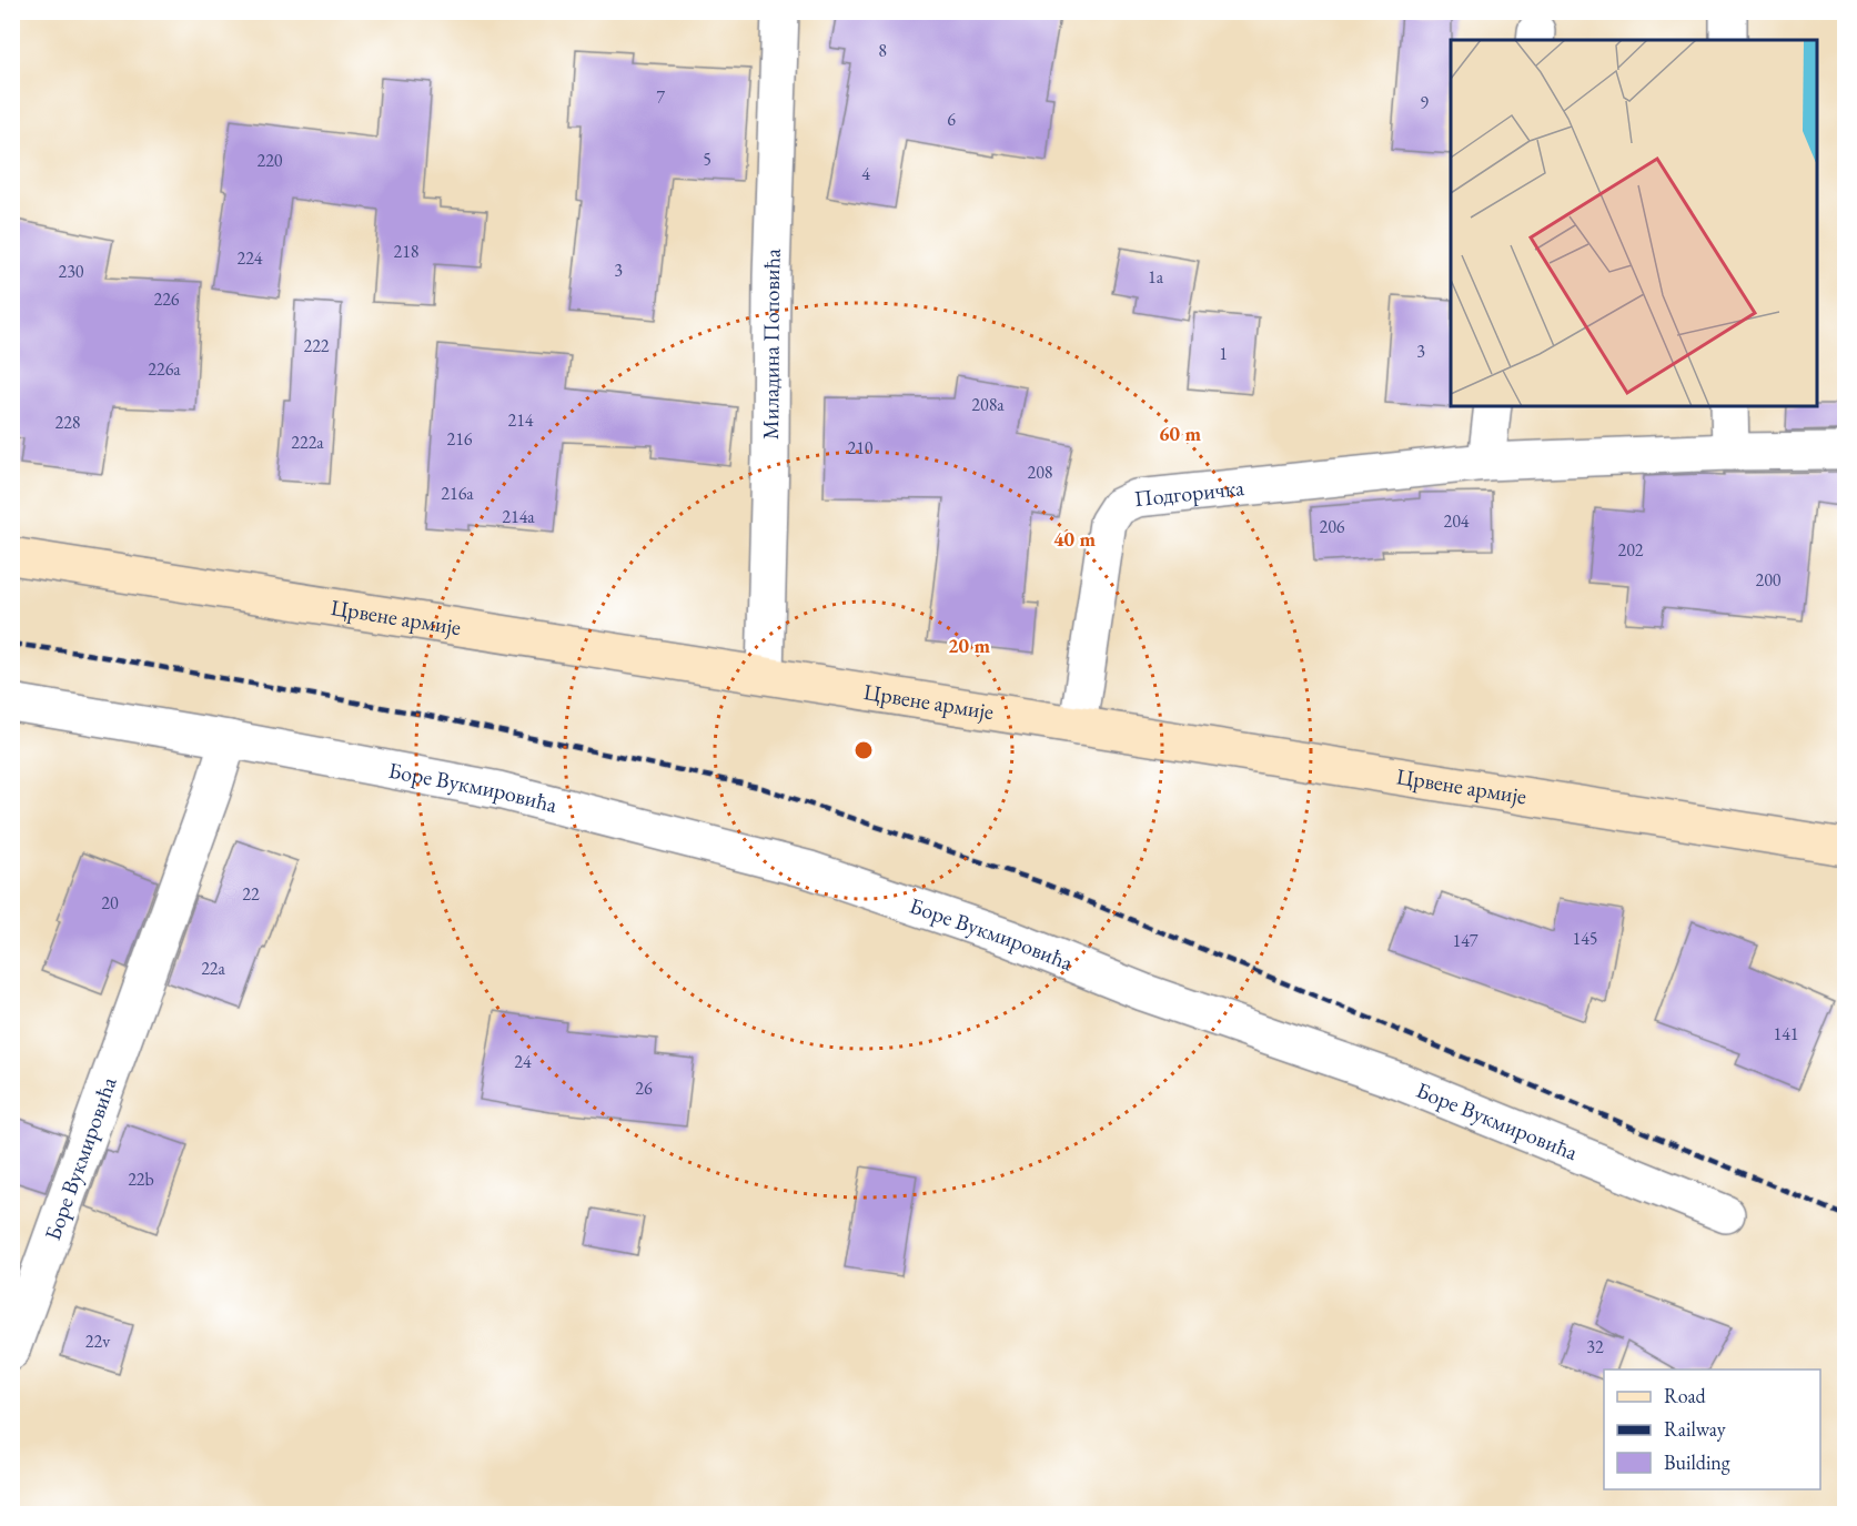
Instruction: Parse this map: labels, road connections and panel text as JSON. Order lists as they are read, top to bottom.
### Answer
{
  "streets": {
    "main road": ["Црвене армије"],
    "street": ["Миладина Поповића", "Подгоричка", "Боре Вукмировића"]
  },
  "crossings": [
    ["Миладина Поповића", "Црвене армије"],
    ["Подгоричка", "Црвене армије"]
  ],
  "house_numbers": [
    "8",
    "7",
    "9",
    "6",
    "5",
    "220",
    "4",
    "218",
    "224",
    "3",
    "230",
    "1a",
    "226",
    "222",
    "3",
    "1",
    "226a",
    "208a",
    "214",
    "228",
    "216",
    "222a",
    "210",
    "208",
    "216a",
    "214a",
    "204",
    "206",
    "202",
    "200",
    "22",
    "20",
    "145",
    "147",
    "22a",
    "141",
    "24",
    "26",
    "22b",
    "22v",
    "32"
  ],
  "legend": ["Road", "Railway", "Building"],
  "rings": ["60 m", "40 m", "20 m"]
}
